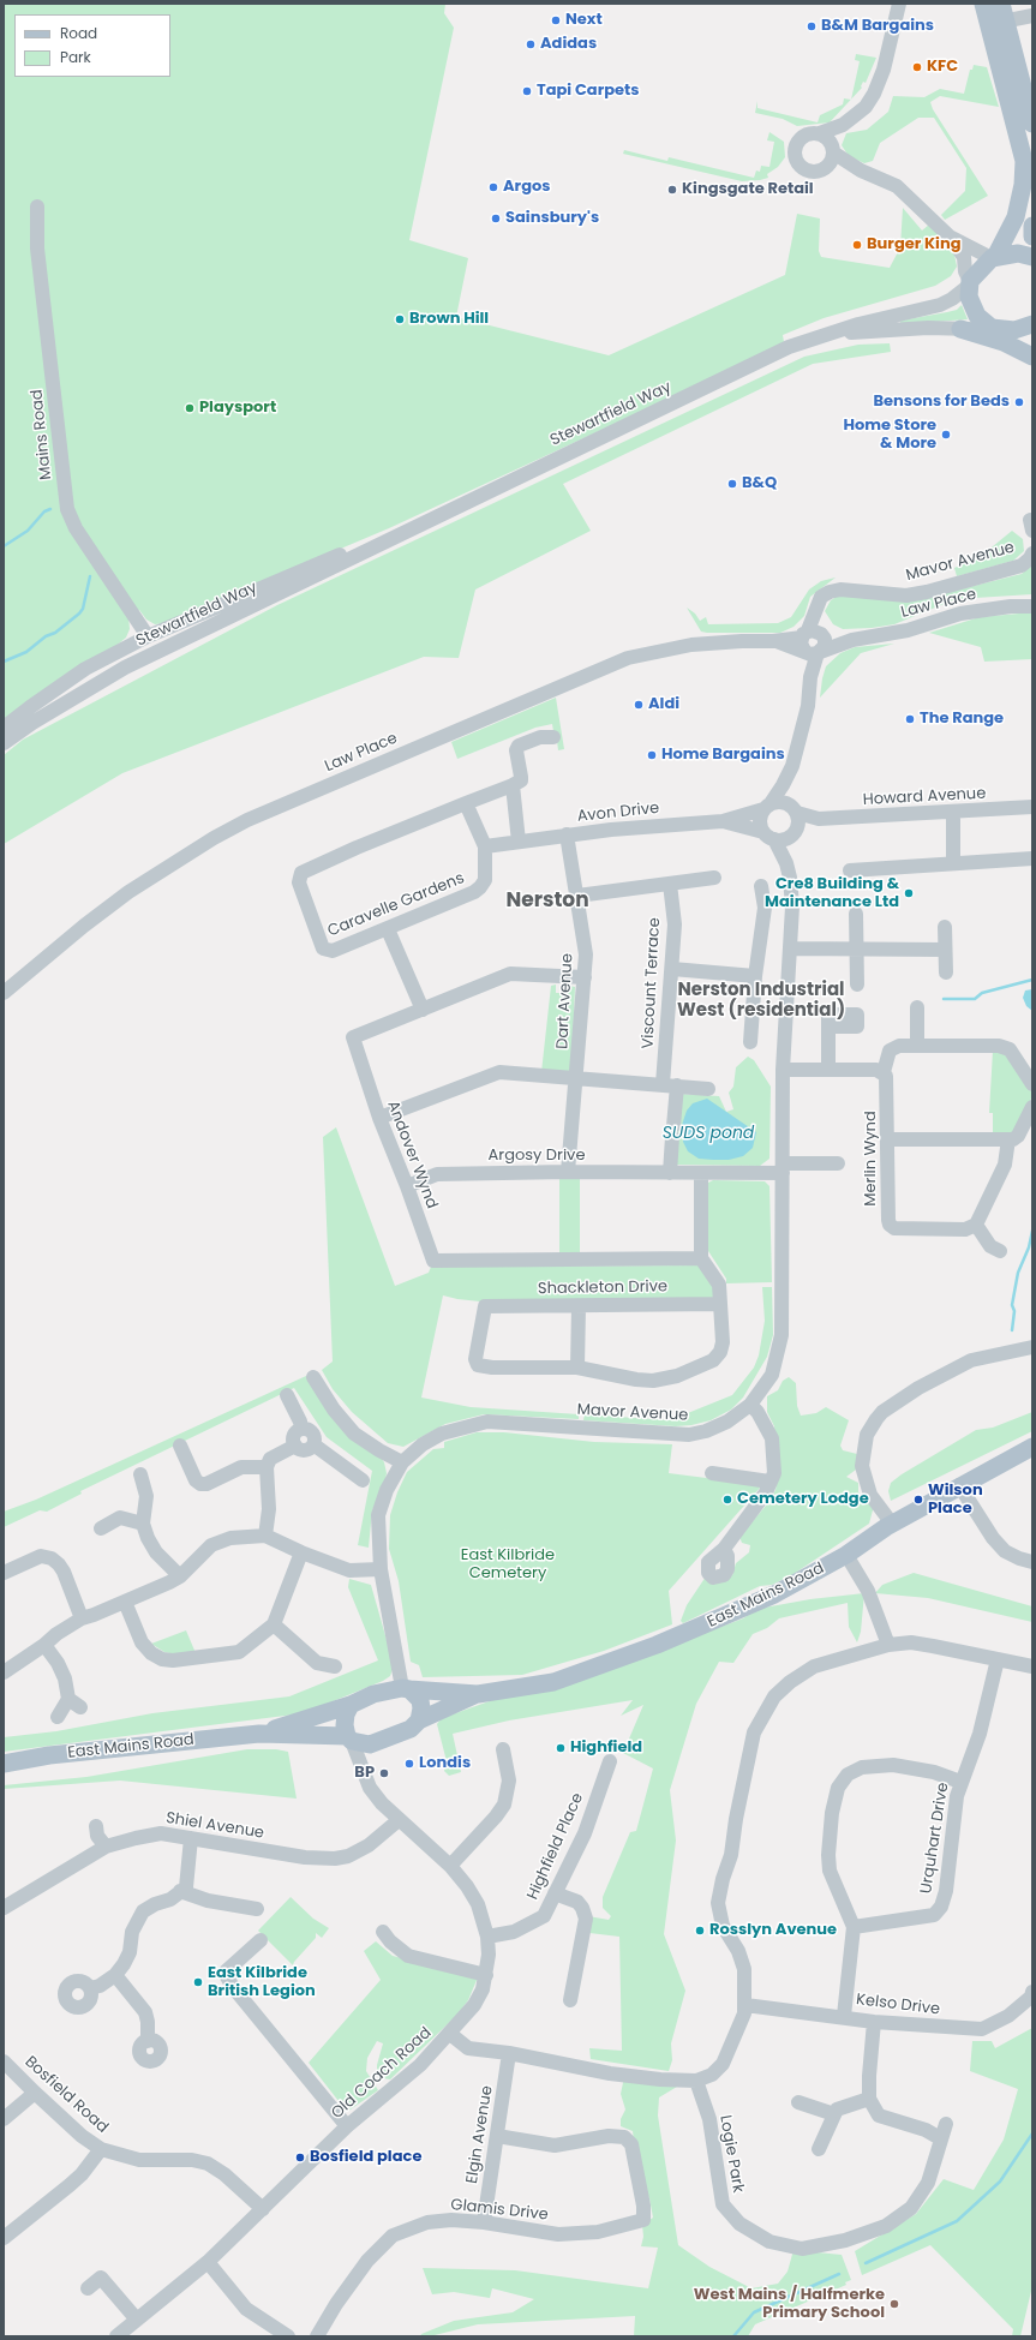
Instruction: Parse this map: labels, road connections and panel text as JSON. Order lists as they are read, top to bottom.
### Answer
{
  "streets": {
    "main road": ["East Mains Road"],
    "street": [
      "Stewartfield Way",
      "Mains Road",
      "Mavor Avenue",
      "Law Place",
      "Howard Avenue",
      "Avon Drive",
      "Caravelle Gardens",
      "Viscount Terrace",
      "Dart Avenue",
      "Andover Wynd",
      "Argosy Drive",
      "Merlin Wynd",
      "Shackleton Drive",
      "Shiel Avenue",
      "Urquhart Drive",
      "Highfield Place",
      "Kelso Drive",
      "Old Coach Road",
      "Bosfield Road",
      "Elgin Avenue",
      "Logie Park",
      "Glamis Drive"
    ]
  },
  "crossings": [
    ["Stewartfield Way", "Mains Road"],
    ["Mavor Avenue", "Law Place"],
    ["Mavor Avenue", "Howard Avenue"],
    ["Mavor Avenue", "Avon Drive"],
    ["Mavor Avenue", "Argosy Drive"],
    ["Mavor Avenue", "East Mains Road"],
    ["Mavor Avenue", "Old Coach Road"],
    ["Howard Avenue", "Avon Drive"],
    ["Avon Drive", "Caravelle Gardens"],
    ["Avon Drive", "Dart Avenue"],
    ["Viscount Terrace", "Argosy Drive"],
    ["Dart Avenue", "Andover Wynd"],
    ["Dart Avenue", "Argosy Drive"],
    ["Andover Wynd", "Argosy Drive"],
    ["East Mains Road", "Old Coach Road"],
    ["Shiel Avenue", "Old Coach Road"],
    ["Highfield Place", "Old Coach Road"],
    ["Old Coach Road", "Bosfield Road"],
    ["Elgin Avenue", "Glamis Drive"]
  ],
  "districts": ["Nerston", "Nerston Industrial West (residential)"],
  "water": ["SUDS pond"],
  "parks": ["East Kilbride Cemetery"],
  "places": [
    "Next",
    "B&M Bargains",
    "Adidas",
    "KFC",
    "Tapi Carpets",
    "Argos",
    "Kingsgate Retail",
    "Sainsbury's",
    "Burger King",
    "Brown Hill",
    "Bensons for Beds",
    "Playsport",
    "Home Store & More",
    "B&Q",
    "Aldi",
    "The Range",
    "Home Bargains",
    "Cre8 Building & Maintenance Ltd",
    "Cemetery Lodge",
    "Wilson Place",
    "Highfield",
    "Londis",
    "BP",
    "Rosslyn Avenue",
    "East Kilbride British Legion",
    "Bosfield place",
    "West Mains / Halfmerke Primary School"
  ],
  "legend": ["Road", "Park"]
}
